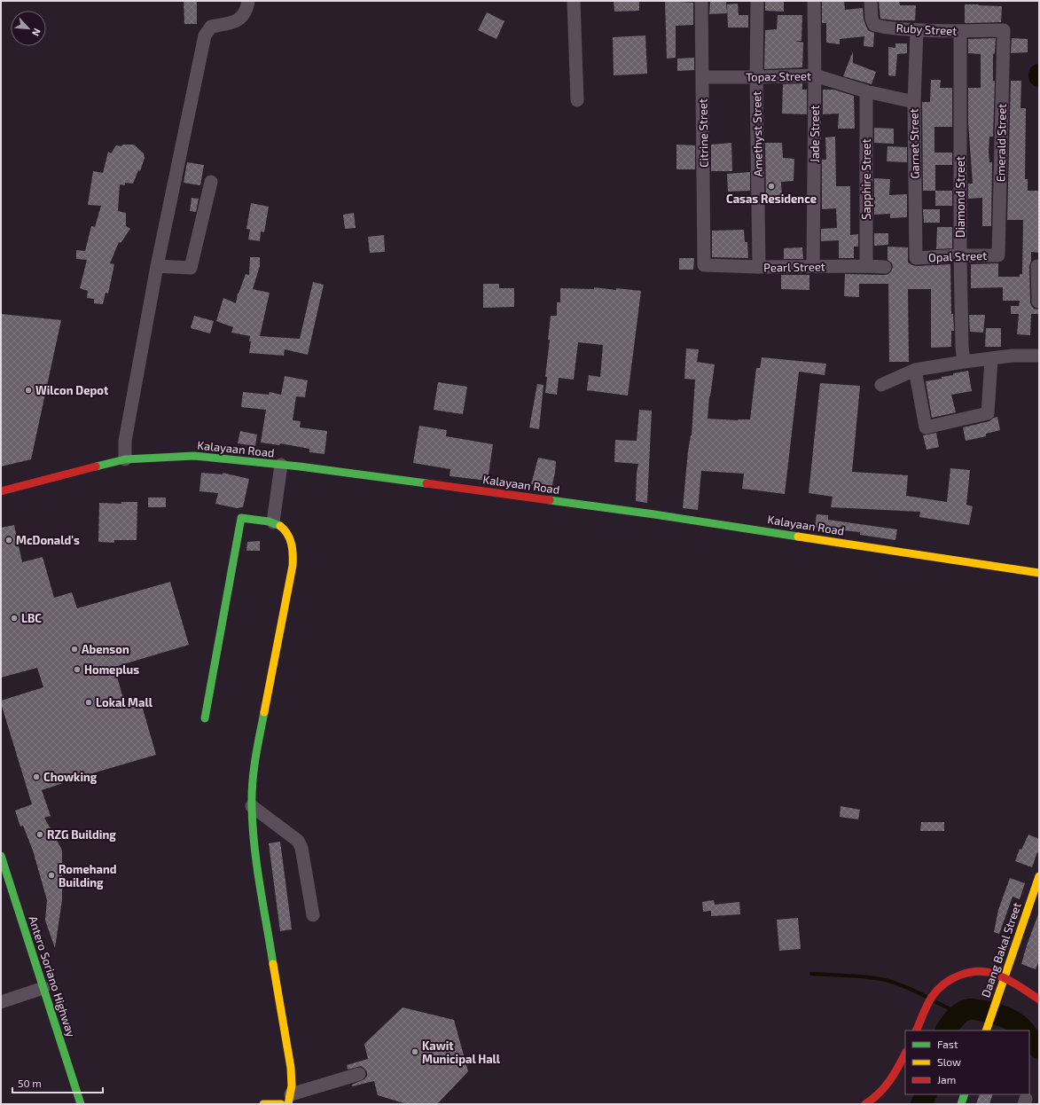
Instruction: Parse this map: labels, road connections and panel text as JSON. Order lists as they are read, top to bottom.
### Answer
{
  "streets": {
    "street": [
      "Ruby Street",
      "Topaz Street",
      "Citrine Street",
      "Amethyst Street",
      "Jade Street",
      "Emerald Street",
      "Garnet Street",
      "Sapphire Street",
      "Diamond Street",
      "Opal Street",
      "Pearl Street",
      "Kalayaan Road",
      "Daang Bakal Street",
      "Antero Soriano Highway"
    ]
  },
  "crossings": [
    ["Ruby Street", "Emerald Street"],
    ["Ruby Street", "Garnet Street"],
    ["Ruby Street", "Diamond Street"],
    ["Topaz Street", "Citrine Street"],
    ["Topaz Street", "Amethyst Street"],
    ["Topaz Street", "Jade Street"],
    ["Topaz Street", "Garnet Street"],
    ["Topaz Street", "Sapphire Street"],
    ["Citrine Street", "Pearl Street"],
    ["Amethyst Street", "Pearl Street"],
    ["Jade Street", "Pearl Street"],
    ["Emerald Street", "Opal Street"],
    ["Garnet Street", "Opal Street"],
    ["Sapphire Street", "Pearl Street"],
    ["Diamond Street", "Opal Street"]
  ],
  "places": [
    "Casas Residence",
    "Wilcon Depot",
    "McDonald's",
    "LBC",
    "Abenson",
    "Homeplus",
    "Lokal Mall",
    "Chowking",
    "RZG Building",
    "Romehand Building",
    "Kawit Municipal Hall"
  ],
  "legend": ["Fast", "Slow", "Jam"],
  "scale_bar": "50 m",
  "north": "bottom right"
}
